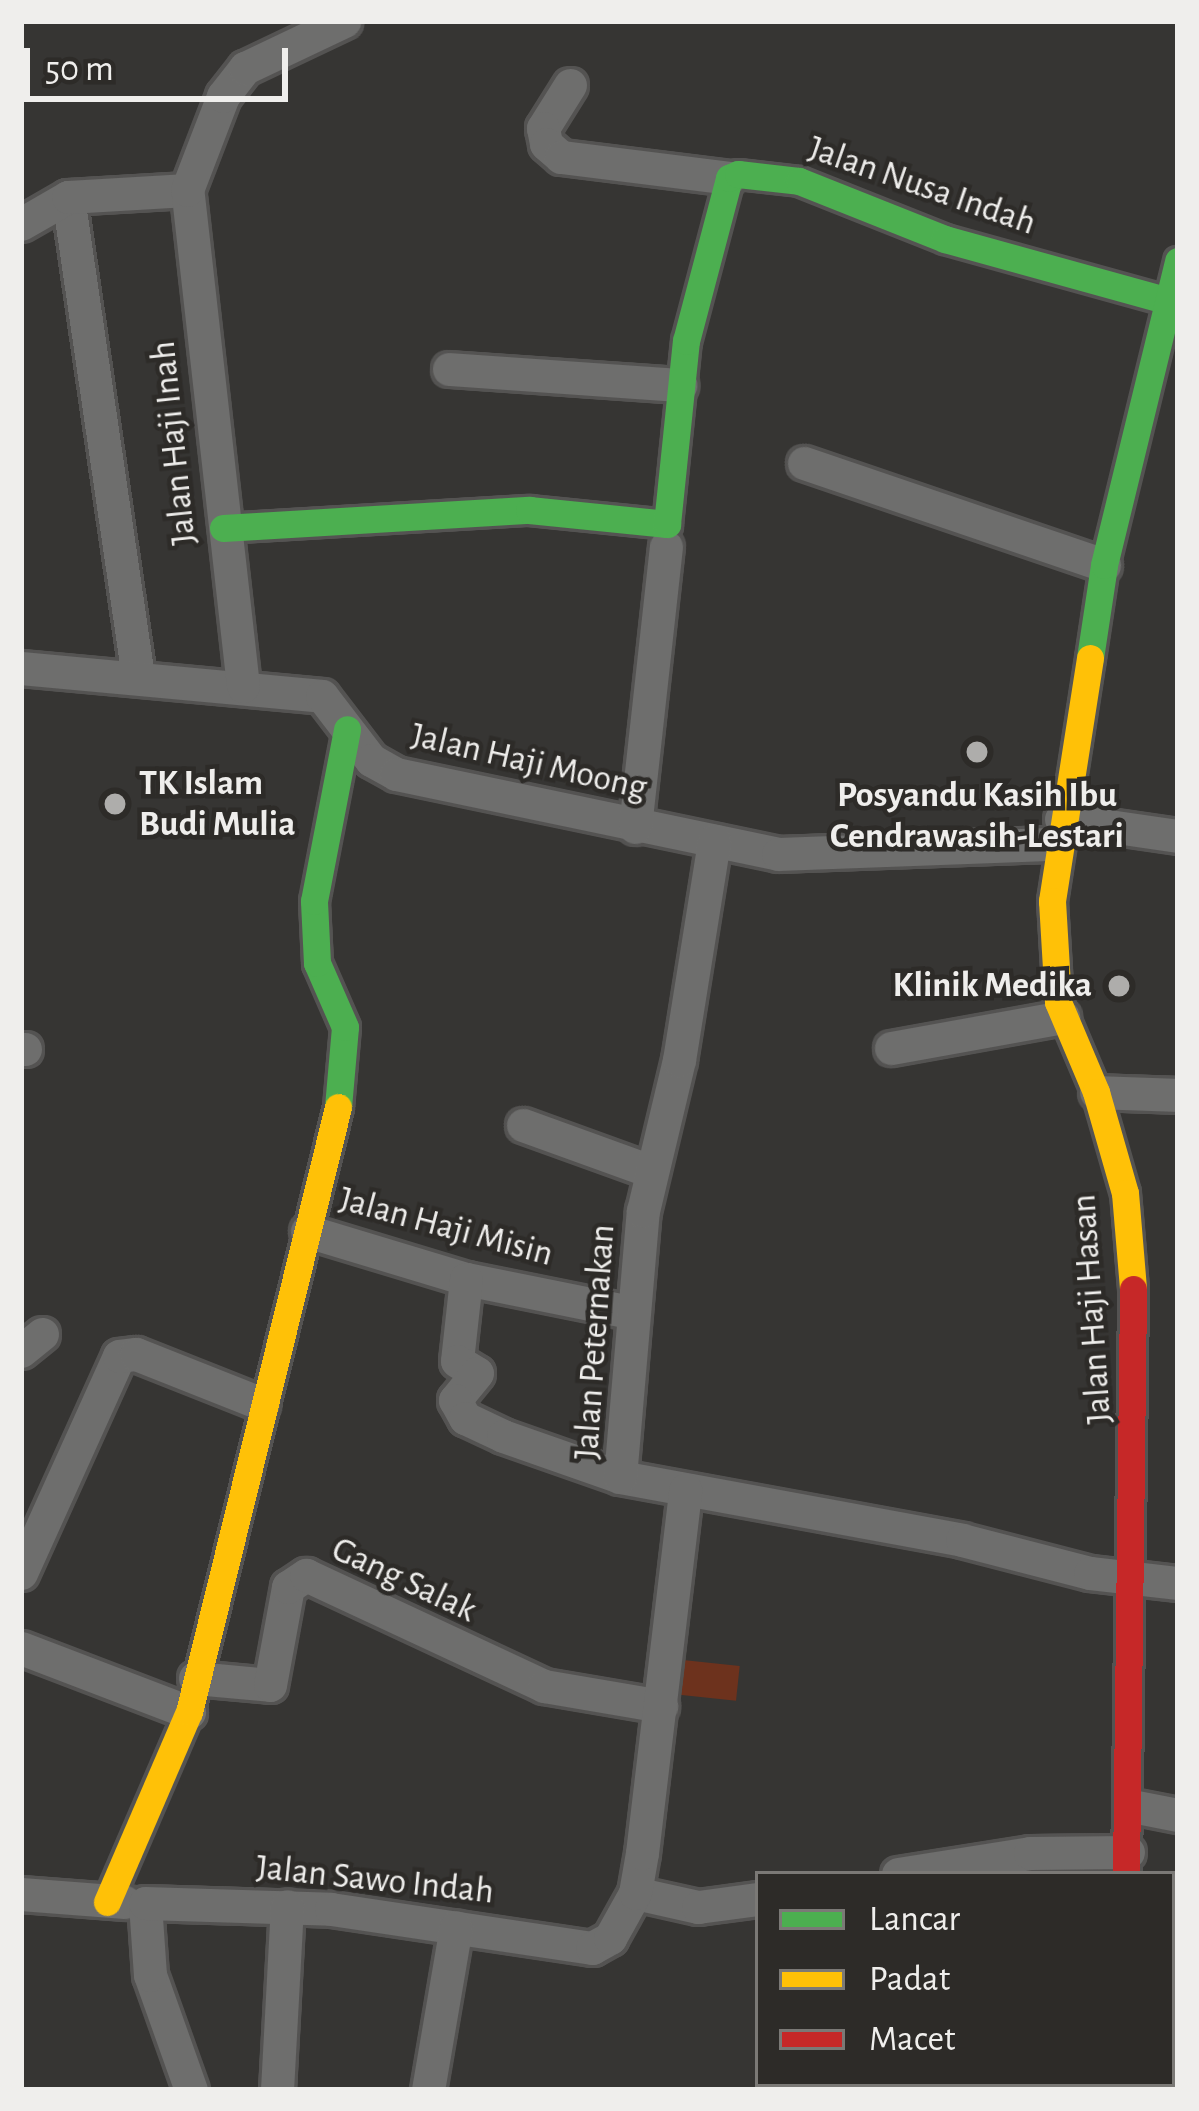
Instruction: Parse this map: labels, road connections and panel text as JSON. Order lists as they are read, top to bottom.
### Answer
{
  "streets": {
    "street": [
      "Jalan Nusa Indah",
      "Jalan Haji Inah",
      "Jalan Haji Moong",
      "Jalan Haji Misin",
      "Jalan Haji Hasan",
      "Jalan Peternakan",
      "Gang Salak",
      "Jalan Sawo Indah"
    ]
  },
  "crossings": [
    ["Jalan Nusa Indah", "Jalan Haji Hasan"],
    ["Jalan Haji Inah", "Jalan Haji Moong"],
    ["Jalan Haji Moong", "Jalan Haji Hasan"],
    ["Jalan Haji Moong", "Jalan Peternakan"],
    ["Jalan Haji Misin", "Jalan Peternakan"],
    ["Jalan Haji Hasan", "Jalan Peternakan"]
  ],
  "places": ["Posyandu Kasih Ibu Cendrawasih-Lestari", "TK Islam Budi Mulia", "Klinik Medika"],
  "legend": ["Lancar", "Padat", "Macet"],
  "scale_bar": "50 m"
}
